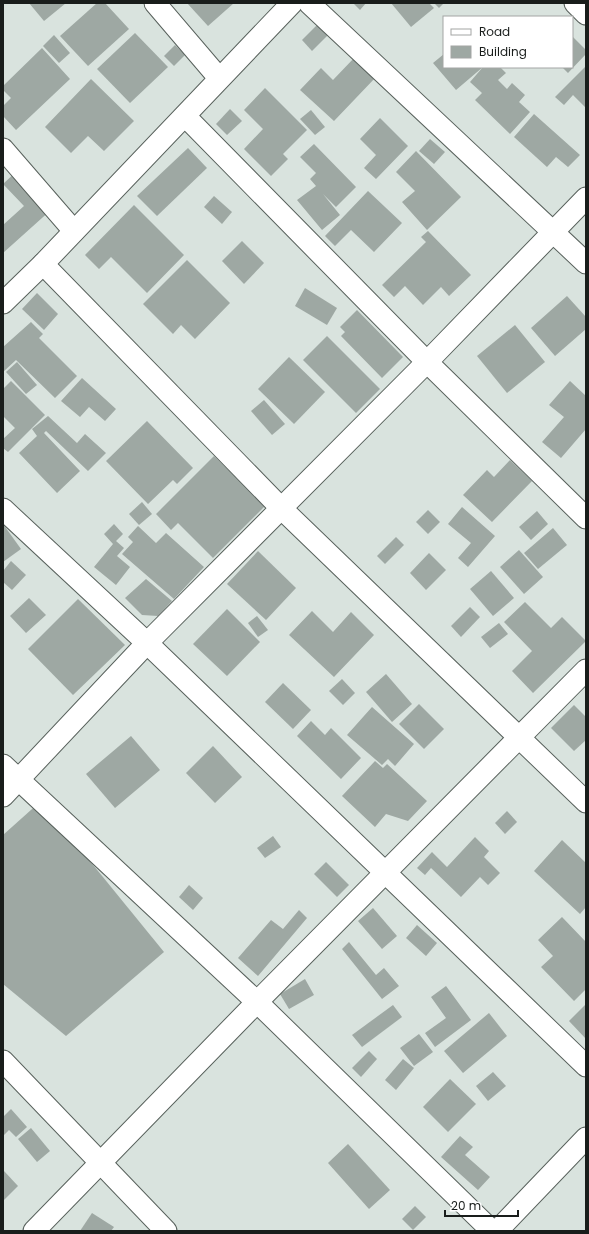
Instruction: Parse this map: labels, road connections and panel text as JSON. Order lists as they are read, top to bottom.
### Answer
{
  "legend": ["Road", "Building"],
  "scale_bar": "20 m"
}
